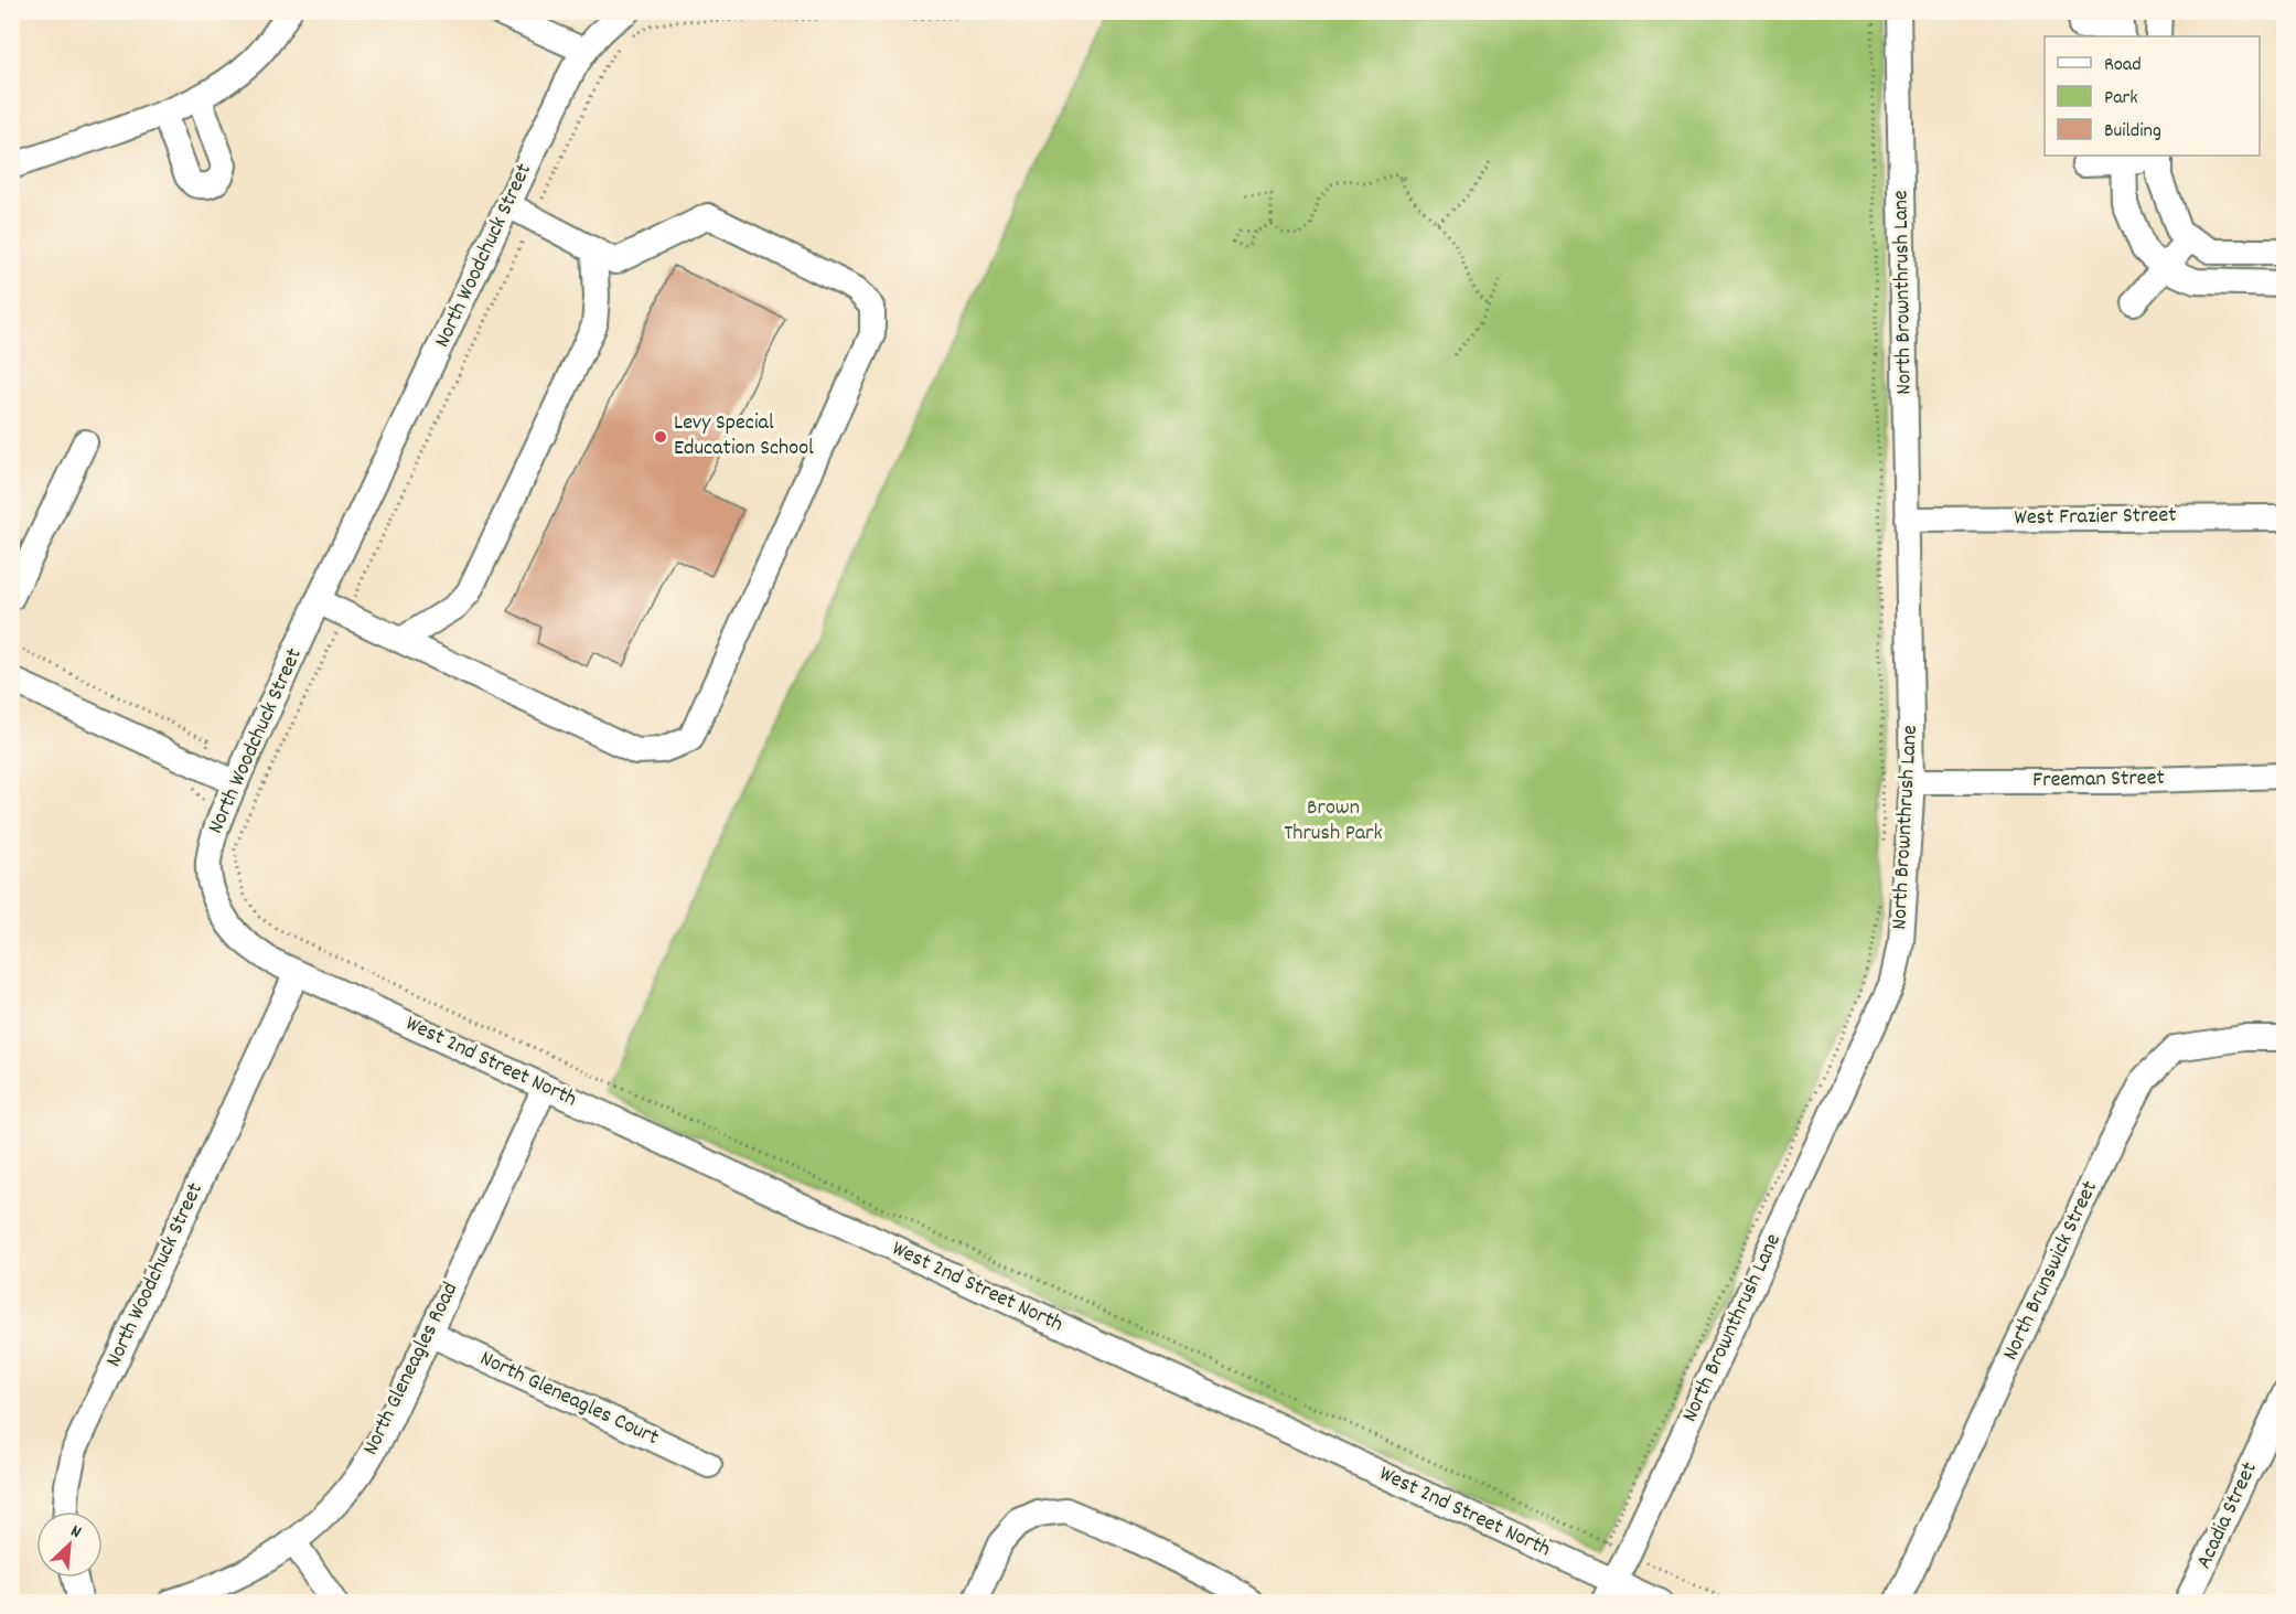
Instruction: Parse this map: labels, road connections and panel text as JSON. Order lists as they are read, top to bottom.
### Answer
{
  "streets": {
    "street": [
      "North Woodchuck Street",
      "North Brownthrush Lane",
      "West Frazier Street",
      "Freeman Street",
      "West 2nd Street North",
      "North Brunswick Street",
      "North Gleneagles Road",
      "North Gleneagles Court",
      "Acadia Street"
    ]
  },
  "crossings": [
    ["North Woodchuck Street", "West 2nd Street North"],
    ["North Brownthrush Lane", "West Frazier Street"],
    ["North Brownthrush Lane", "Freeman Street"],
    ["North Brownthrush Lane", "West 2nd Street North"],
    ["West 2nd Street North", "North Gleneagles Road"],
    ["North Gleneagles Road", "North Gleneagles Court"]
  ],
  "parks": ["Brown Thrush Park"],
  "places": ["Levy Special Education School"],
  "legend": ["Road", "Park", "Building"],
  "north": "top right"
}
